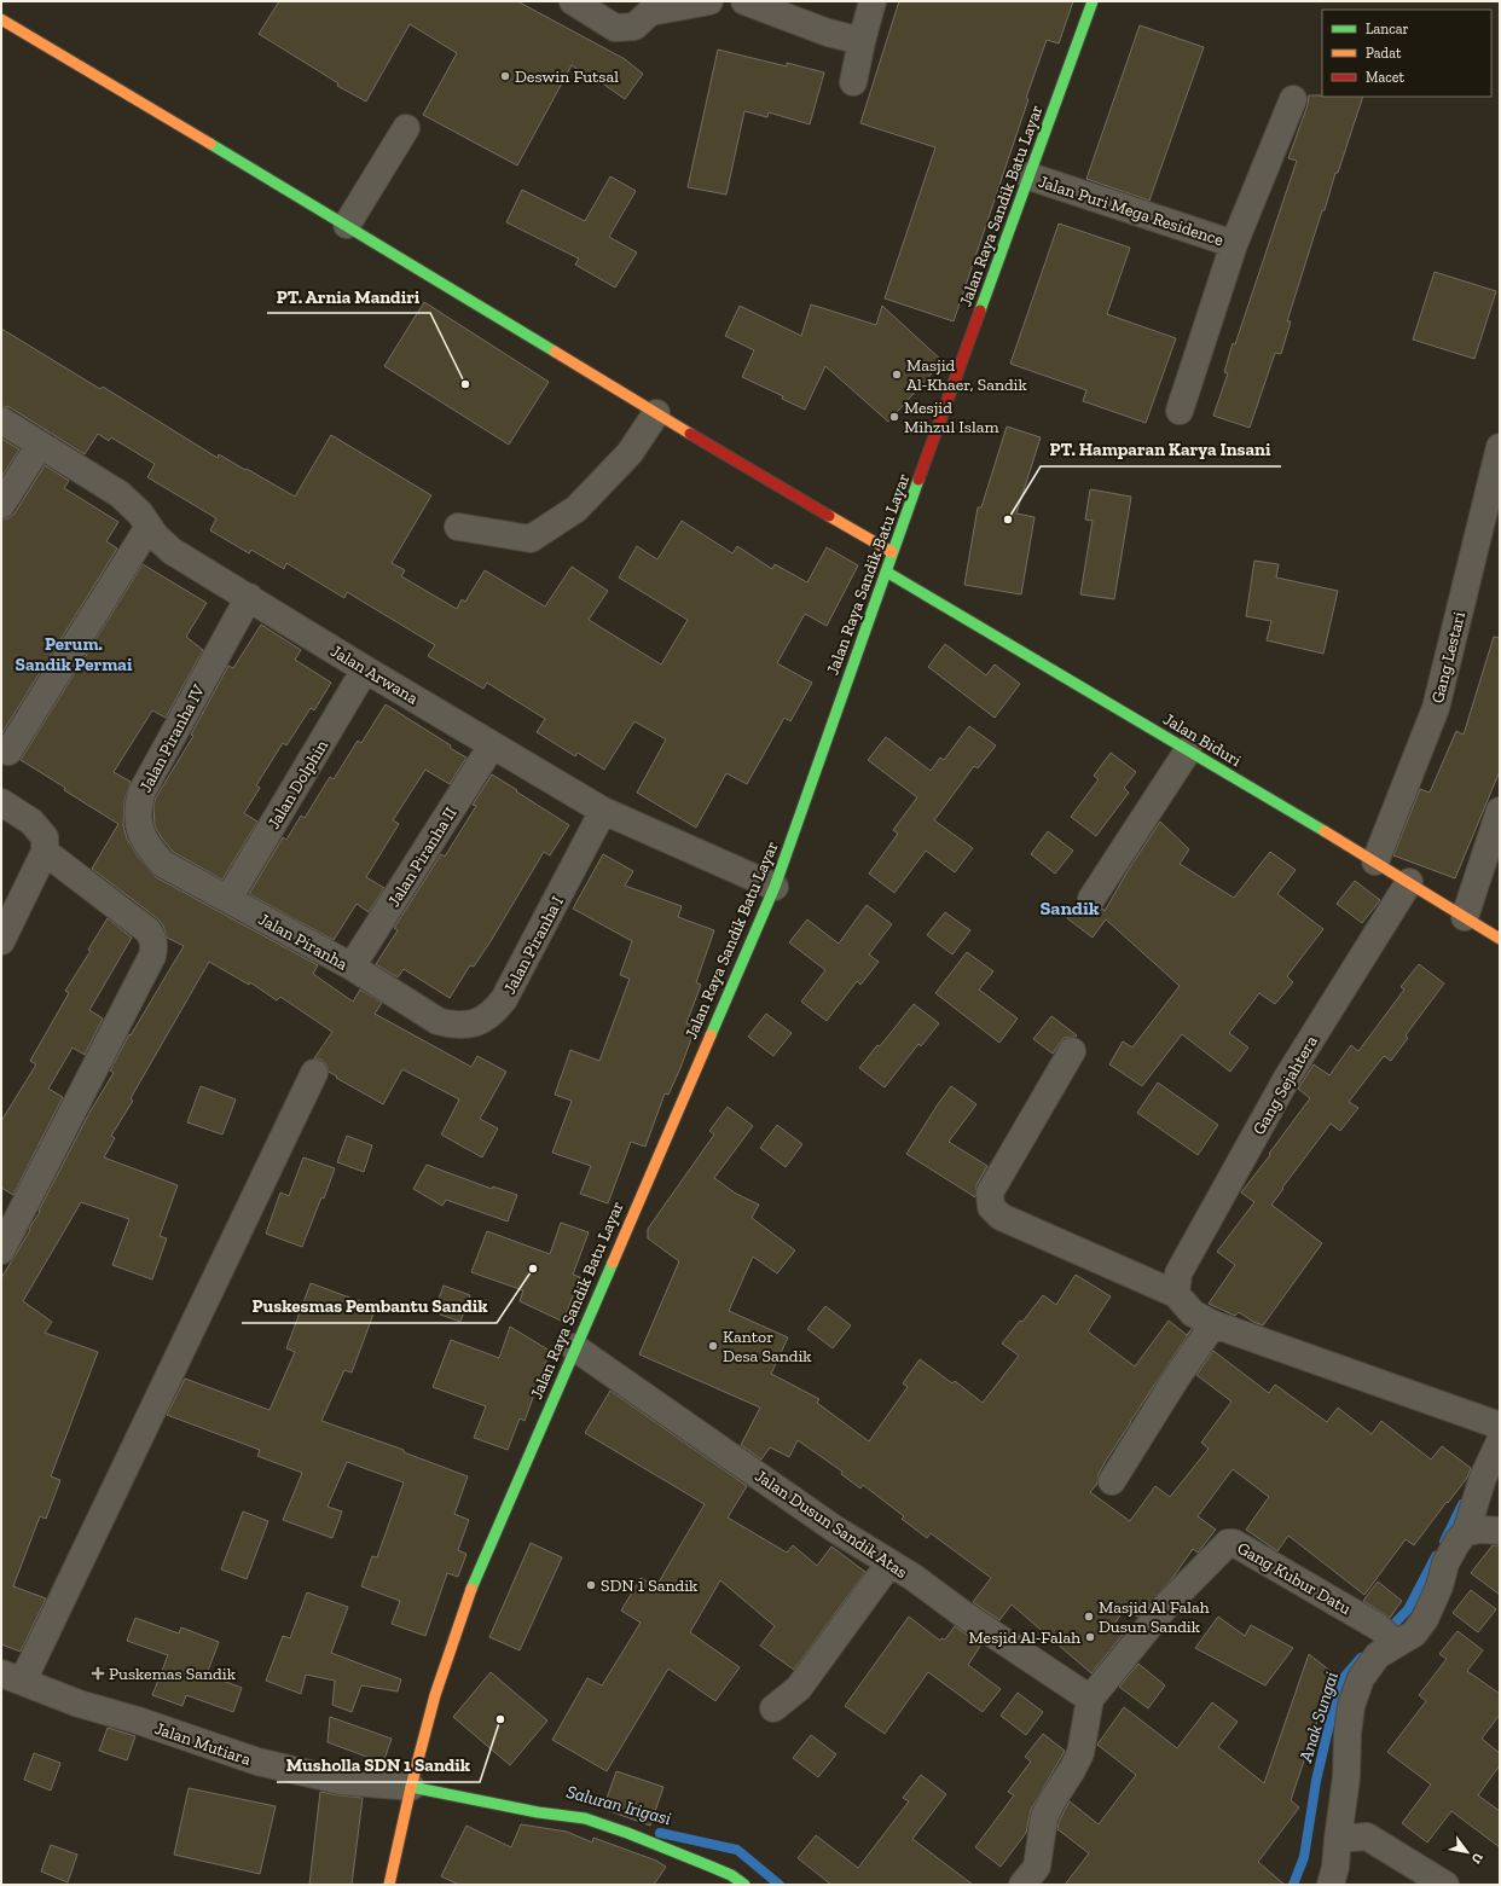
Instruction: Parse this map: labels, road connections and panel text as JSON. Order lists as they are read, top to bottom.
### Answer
{
  "streets": {
    "street": [
      "Jalan Raya Sandik Batu Layar",
      "Jalan Puri Mega Residence",
      "Gang Lestari",
      "Jalan Arwana",
      "Jalan Piranha IV",
      "Jalan Biduri",
      "Jalan Dolphin",
      "Jalan Piranha II",
      "Jalan Piranha",
      "Jalan Piranha I",
      "Gang Sejahtera",
      "Jalan Dusun Sandik Atas",
      "Gang Kubur Datu",
      "Jalan Mutiara"
    ]
  },
  "crossings": [
    ["Jalan Raya Sandik Batu Layar", "Jalan Puri Mega Residence"],
    ["Jalan Raya Sandik Batu Layar", "Jalan Arwana"],
    ["Jalan Raya Sandik Batu Layar", "Jalan Biduri"],
    ["Jalan Raya Sandik Batu Layar", "Jalan Dusun Sandik Atas"],
    ["Jalan Raya Sandik Batu Layar", "Jalan Mutiara"],
    ["Gang Lestari", "Jalan Biduri"],
    ["Jalan Arwana", "Jalan Piranha IV"],
    ["Jalan Arwana", "Jalan Dolphin"],
    ["Jalan Arwana", "Jalan Piranha II"],
    ["Jalan Arwana", "Jalan Piranha I"],
    ["Jalan Piranha IV", "Jalan Piranha"],
    ["Jalan Biduri", "Gang Sejahtera"],
    ["Jalan Dolphin", "Jalan Piranha"],
    ["Jalan Piranha II", "Jalan Piranha"],
    ["Jalan Piranha", "Jalan Piranha I"],
    ["Jalan Dusun Sandik Atas", "Gang Kubur Datu"]
  ],
  "districts": ["Perum. Sandik Permai", "Sandik"],
  "water": ["Anak Sungai", "Saluran Irigasi"],
  "places": {
    "other": [
      "Deswin Futsal",
      "Masjid Al-Khaer, Sandik",
      "PT. Arnia Mandiri",
      "Mesjid Mihzul Islam",
      "PT. Hamparan Karya Insani",
      "Puskesmas Pembantu Sandik",
      "Kantor Desa Sandik",
      "SDN 1 Sandik",
      "Masjid Al Falah Dusun Sandik",
      "Mesjid Al-Falah",
      "Musholla SDN 1 Sandik"
    ],
    "health": ["Puskemas Sandik"]
  },
  "legend": ["Lancar", "Padat", "Macet"],
  "north": "bottom right"
}
